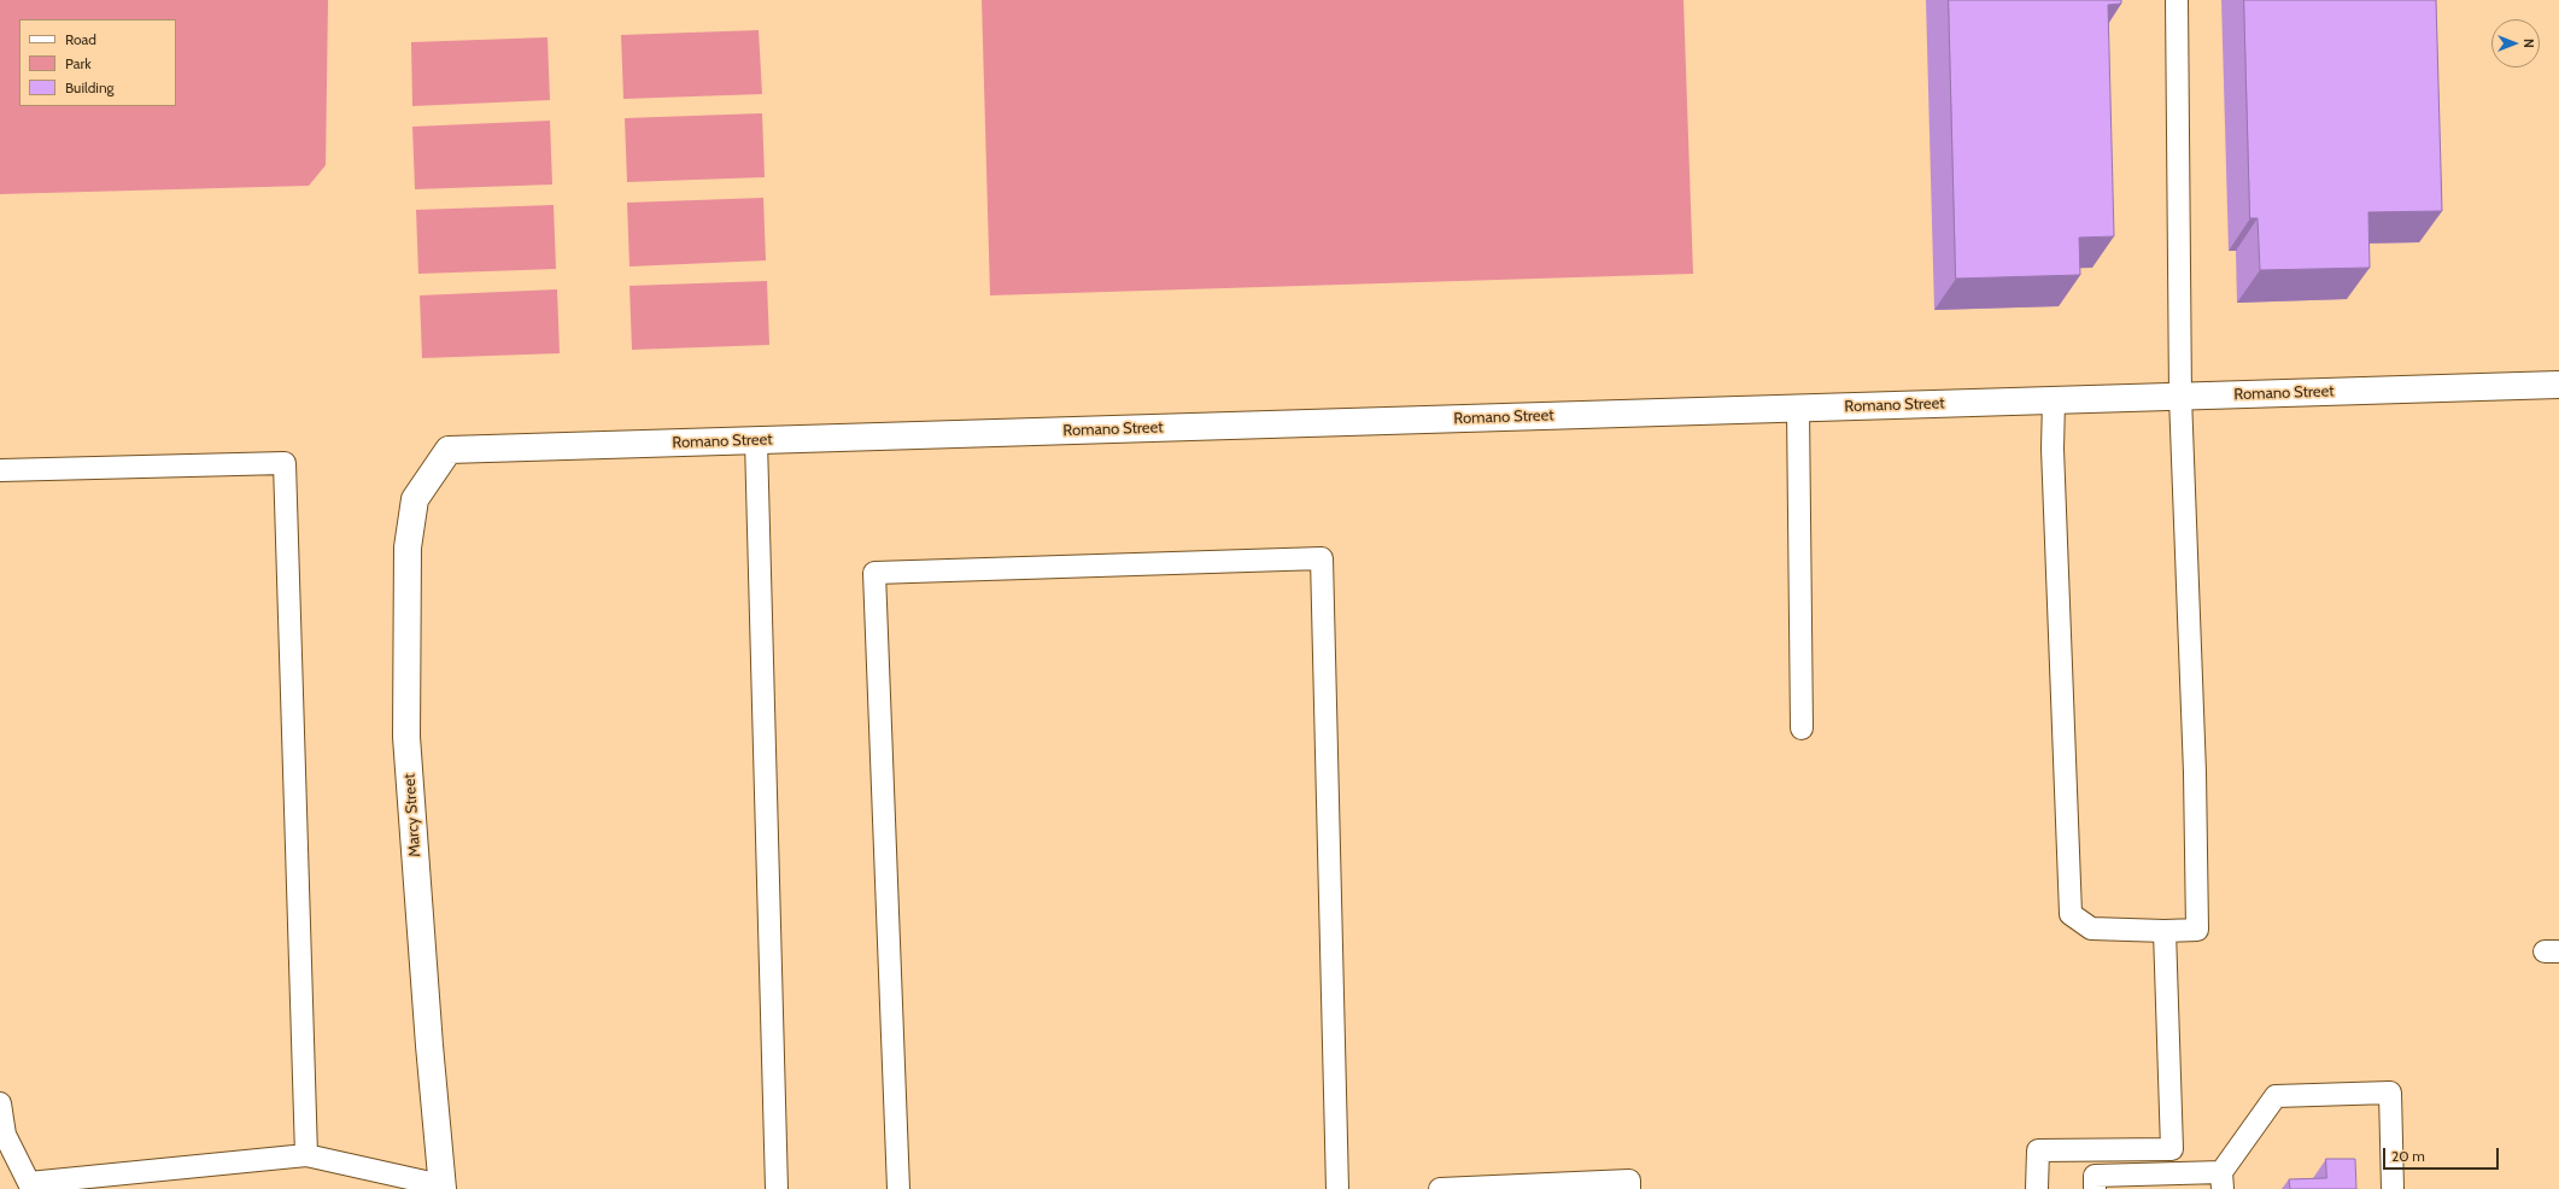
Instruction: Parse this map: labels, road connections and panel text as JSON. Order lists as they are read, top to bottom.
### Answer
{
  "streets": {
    "street": ["Romano Street", "Marcy Street"]
  },
  "crossings": [
    ["Romano Street", "Marcy Street"]
  ],
  "legend": ["Road", "Park", "Building"],
  "scale_bar": "20 m",
  "north": "right"
}
